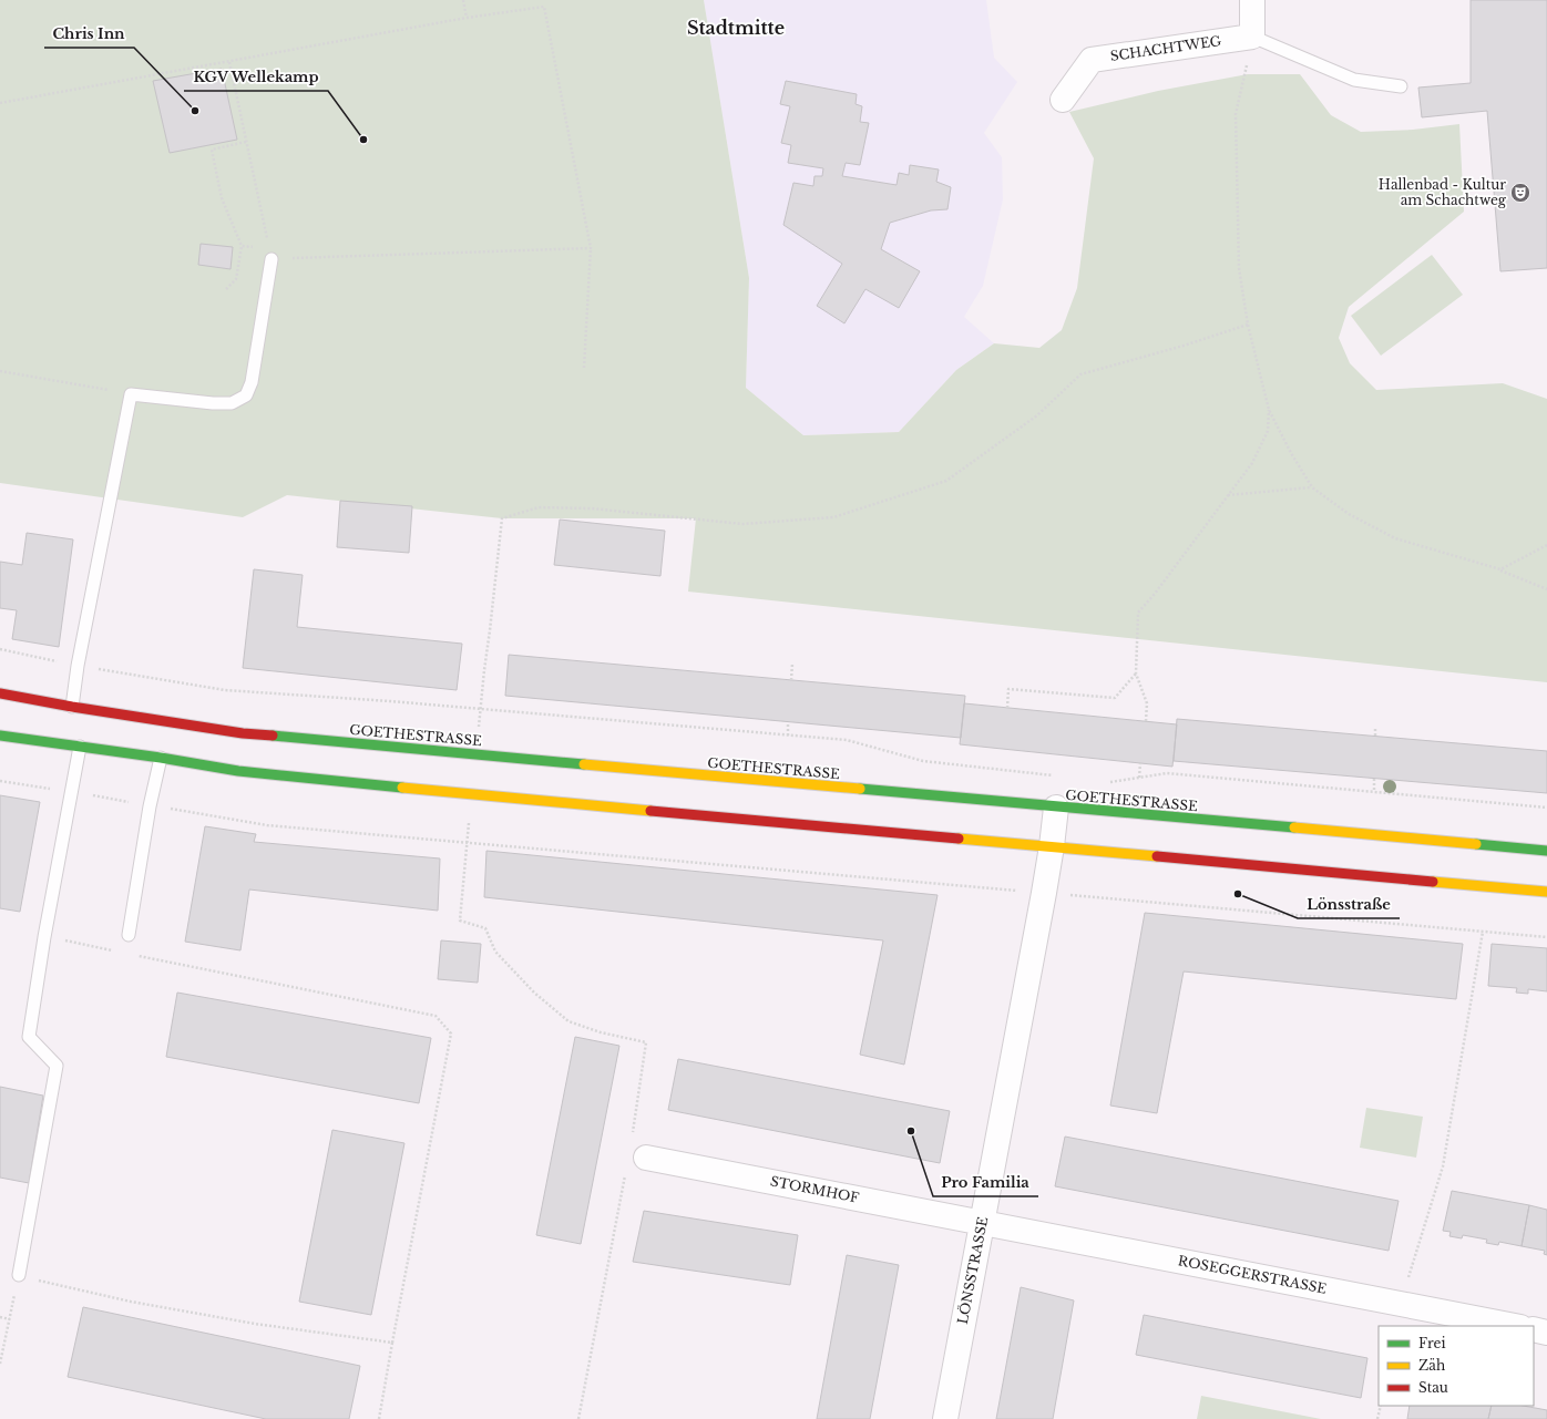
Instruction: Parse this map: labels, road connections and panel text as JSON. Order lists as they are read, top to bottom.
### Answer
{
  "streets": {
    "street": [
      "SCHACHTWEG",
      "GOETHESTRASSE",
      "STORMHOF",
      "LÖNSSTRASSE",
      "ROSEGGERSTRASSE"
    ]
  },
  "crossings": [
    ["GOETHESTRASSE", "LÖNSSTRASSE"],
    ["STORMHOF", "LÖNSSTRASSE"],
    ["STORMHOF", "ROSEGGERSTRASSE"],
    ["LÖNSSTRASSE", "ROSEGGERSTRASSE"]
  ],
  "districts": ["Stadtmitte"],
  "places": {
    "other": [
      "Chris Inn",
      "KGV Wellekamp",
      "Lönsstraße",
      "Pro Familia"
    ],
    "theatre": ["Hallenbad - Kultur am Schachtweg"]
  },
  "legend": ["Frei", "Zäh", "Stau"]
}
